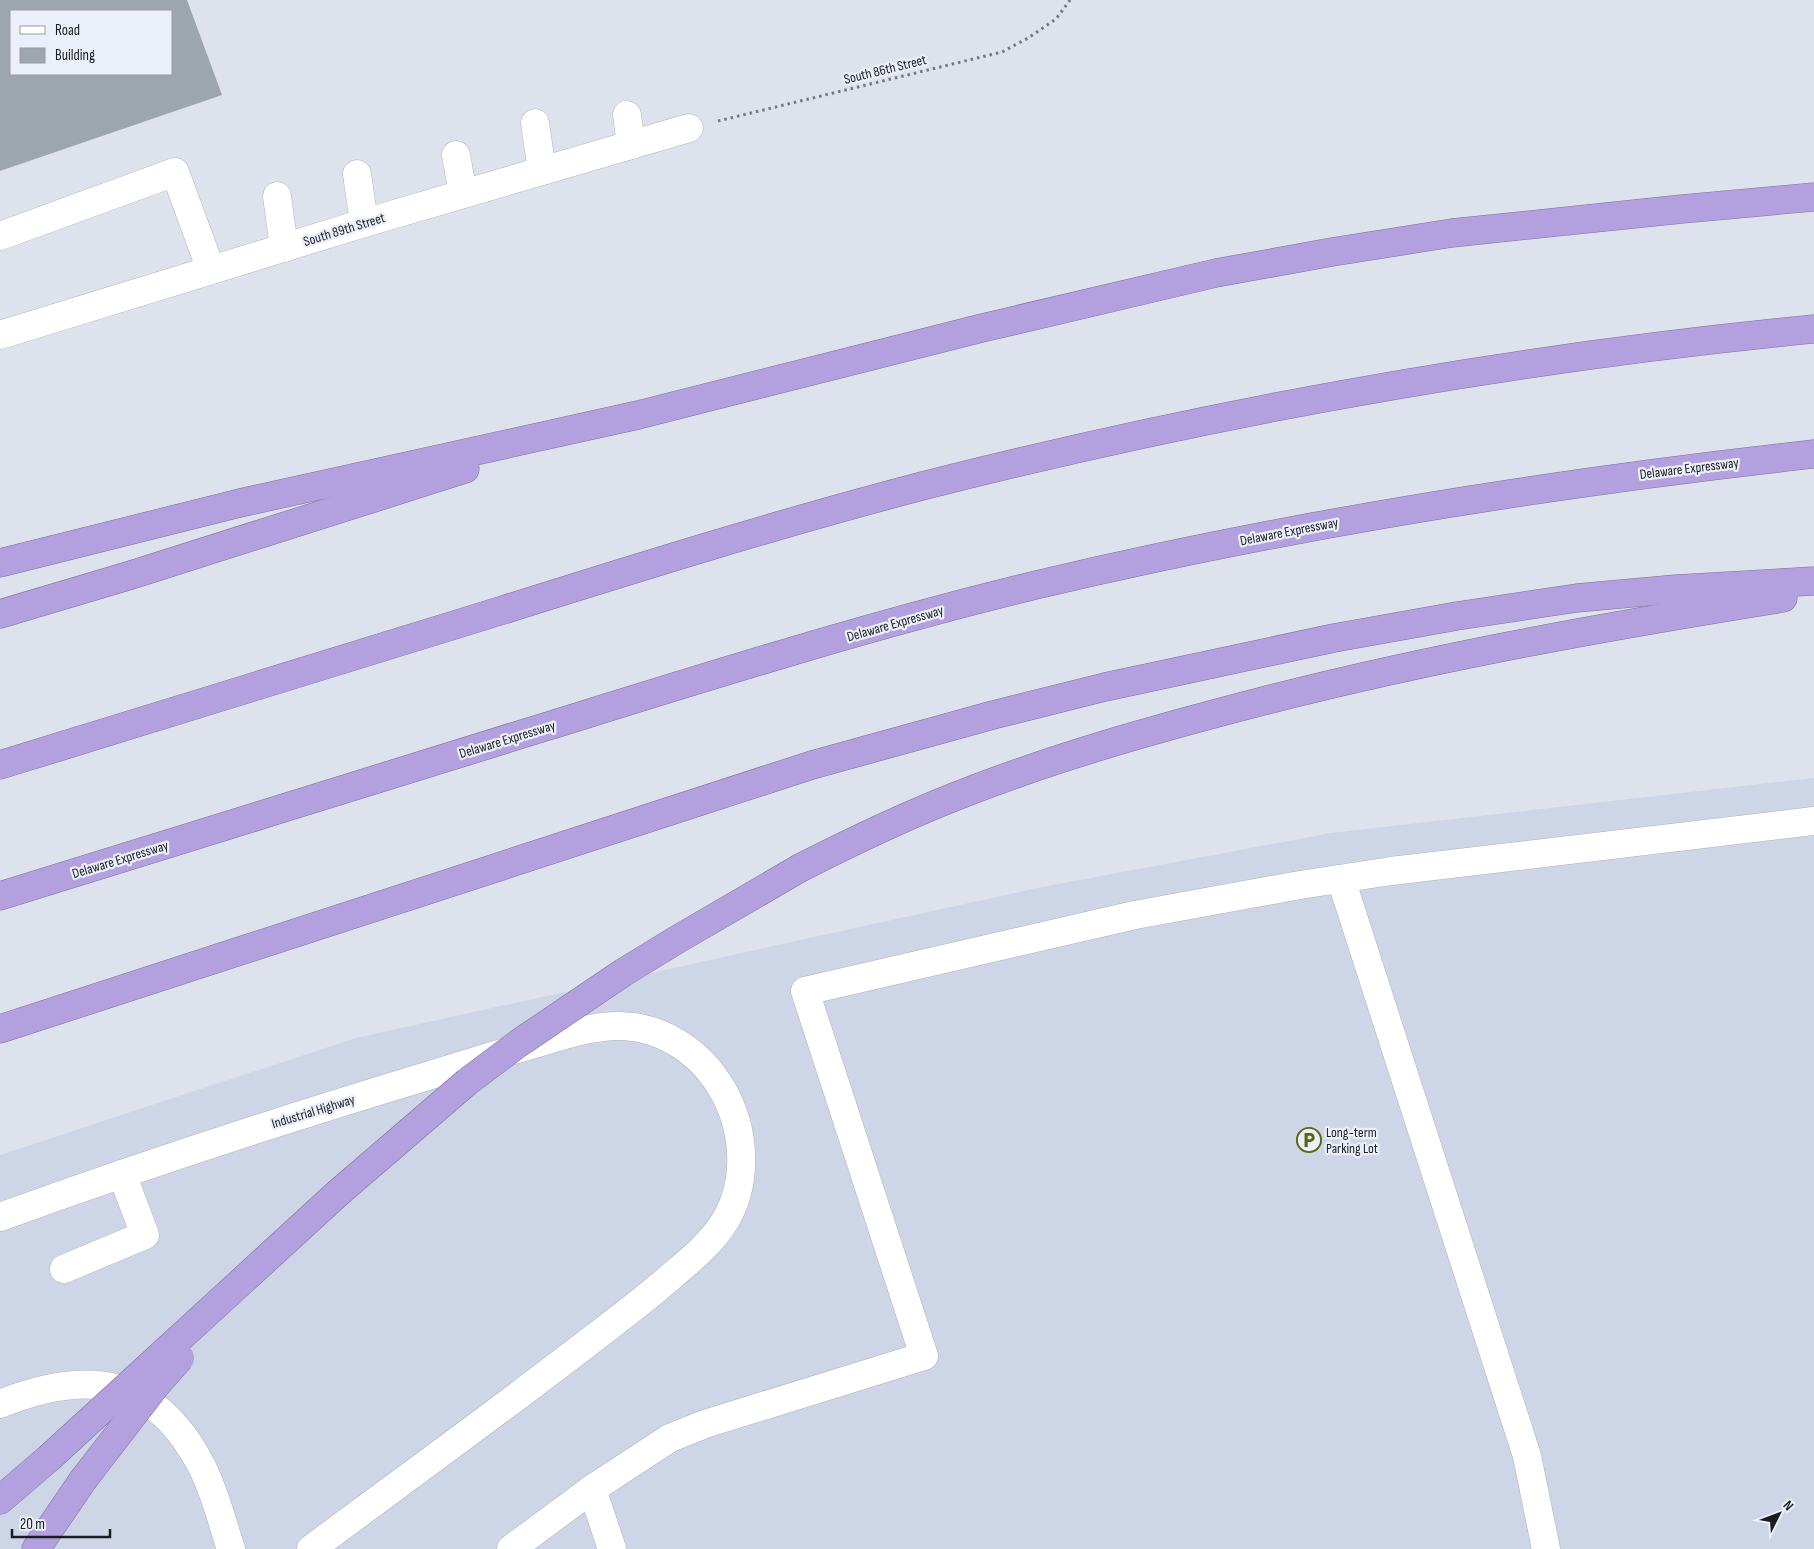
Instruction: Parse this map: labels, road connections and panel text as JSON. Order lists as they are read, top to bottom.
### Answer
{
  "streets": {
    "highway": ["Delaware Expressway"],
    "street": ["South 89th Street", "Industrial Highway"],
    "path": ["South 86th Street"]
  },
  "crossings": [
    ["South 86th Street", "South 89th Street"]
  ],
  "places": {
    "parking": ["Long-term Parking Lot"]
  },
  "legend": ["Road", "Building"],
  "scale_bar": "20 m",
  "north": "top right"
}
